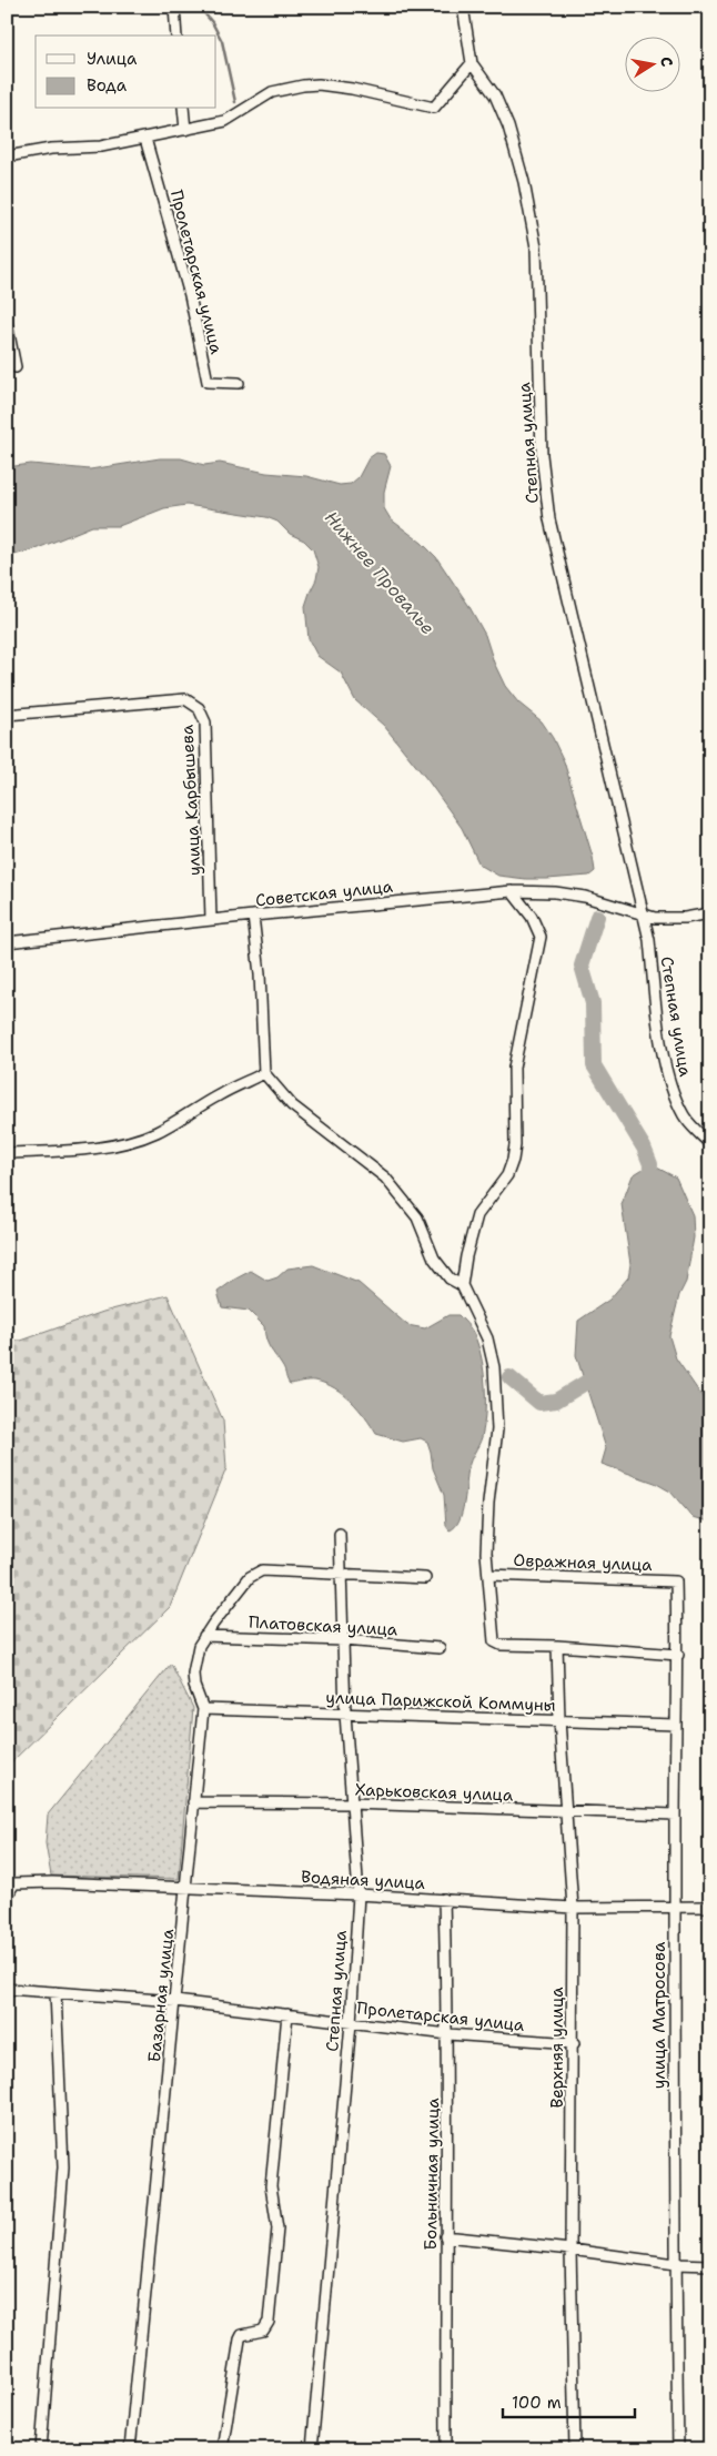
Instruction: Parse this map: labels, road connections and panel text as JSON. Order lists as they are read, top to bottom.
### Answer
{
  "streets": {
    "street": [
      "Пролетарская улица",
      "Степная улица",
      "улица Карбышева",
      "Советская улица",
      "Овражная улица",
      "Платовская улица",
      "улица Парижской Коммуны",
      "Харьковская улица",
      "Водяная улица",
      "Базарная улица",
      "улица Матросова",
      "Верхняя улица",
      "Больничная улица"
    ]
  },
  "crossings": [
    ["Пролетарская улица", "Степная улица"],
    ["Пролетарская улица", "Базарная улица"],
    ["Пролетарская улица", "Верхняя улица"],
    ["Пролетарская улица", "Больничная улица"],
    ["Степная улица", "Советская улица"],
    ["Степная улица", "Платовская улица"],
    ["Степная улица", "улица Парижской Коммуны"],
    ["Степная улица", "Харьковская улица"],
    ["Степная улица", "Водяная улица"],
    ["Степная улица", "Базарная улица"],
    ["улица Карбышева", "Советская улица"],
    ["Овражная улица", "улица Матросова"],
    ["Платовская улица", "Базарная улица"],
    ["улица Парижской Коммуны", "Базарная улица"],
    ["улица Парижской Коммуны", "улица Матросова"],
    ["улица Парижской Коммуны", "Верхняя улица"],
    ["Харьковская улица", "Базарная улица"],
    ["Харьковская улица", "улица Матросова"],
    ["Харьковская улица", "Верхняя улица"],
    ["Водяная улица", "Базарная улица"],
    ["Водяная улица", "улица Матросова"],
    ["Водяная улица", "Верхняя улица"],
    ["Водяная улица", "Больничная улица"]
  ],
  "water": ["Нижнее Провалье"],
  "legend": ["Улица", "Вода"],
  "scale_bar": "100 m",
  "north": "right"
}
